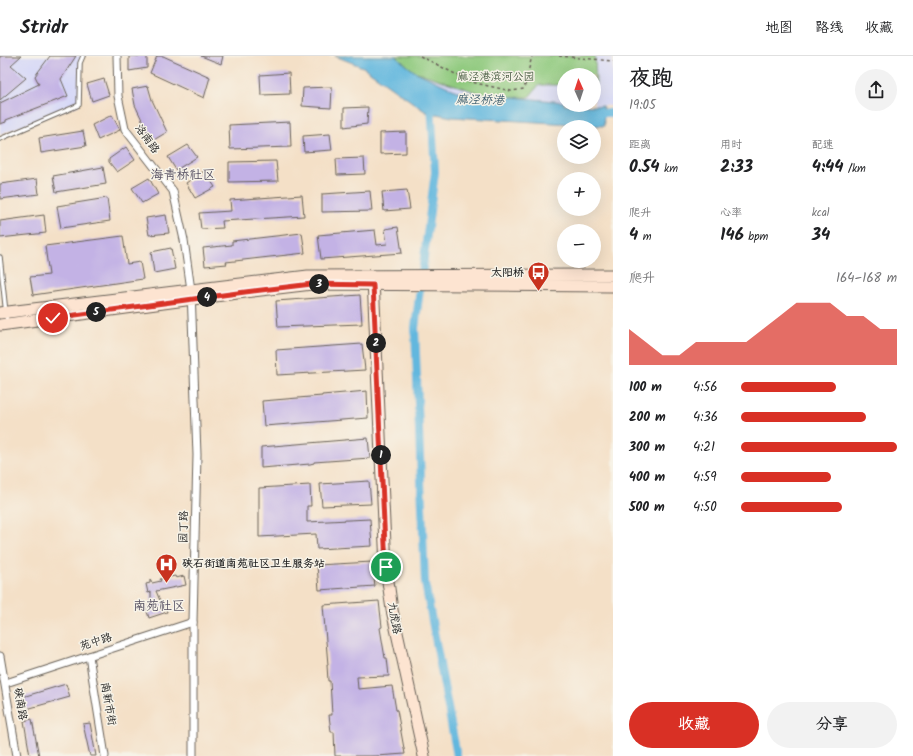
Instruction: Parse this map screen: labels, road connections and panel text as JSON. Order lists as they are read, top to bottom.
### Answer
{
  "streets": {
    "main road": ["九虎路"],
    "street": [
      "洛南路",
      "园丁路",
      "苑中路",
      "硖南路",
      "南新市街"
    ]
  },
  "crossings": [
    ["洛南路", "园丁路"],
    ["园丁路", "苑中路"],
    ["苑中路", "硖南路"],
    ["苑中路", "南新市街"]
  ],
  "districts": ["海青桥社区", "南苑社区"],
  "water": ["麻泾桥港"],
  "parks": ["麻泾港滨河公园"],
  "places": {
    "bus stop": ["太阳桥"],
    "hospital": ["硖石街道南苑社区卫生服务站"]
  },
  "north": "top",
  "page": {
    "header": "Stridr",
    "nav": ["地图", "路线", "收藏"],
    "heading": ["夜跑", "19:05"],
    "map_buttons": ["+", "−"],
    "stats": [
      ["距离", "0.54 km"],
      ["用时", "2:33"],
      ["配速", "4:44 /km"],
      ["爬升", "4 m"],
      ["心率", "146 bpm"],
      ["kcal", "34"]
    ],
    "chart": ["爬升", "164–168 m"],
    "pins": [
      "3",
      "4",
      "5",
      "2",
      "1"
    ],
    "list": [
      {
        "name": "100 m",
        "note": "4:56"
      },
      {
        "name": "200 m",
        "note": "4:36"
      },
      {
        "name": "300 m",
        "note": "4:21"
      },
      {
        "name": "400 m",
        "note": "4:59"
      },
      {
        "name": "500 m",
        "note": "4:50"
      }
    ],
    "buttons": ["收藏", "分享"]
  }
}
